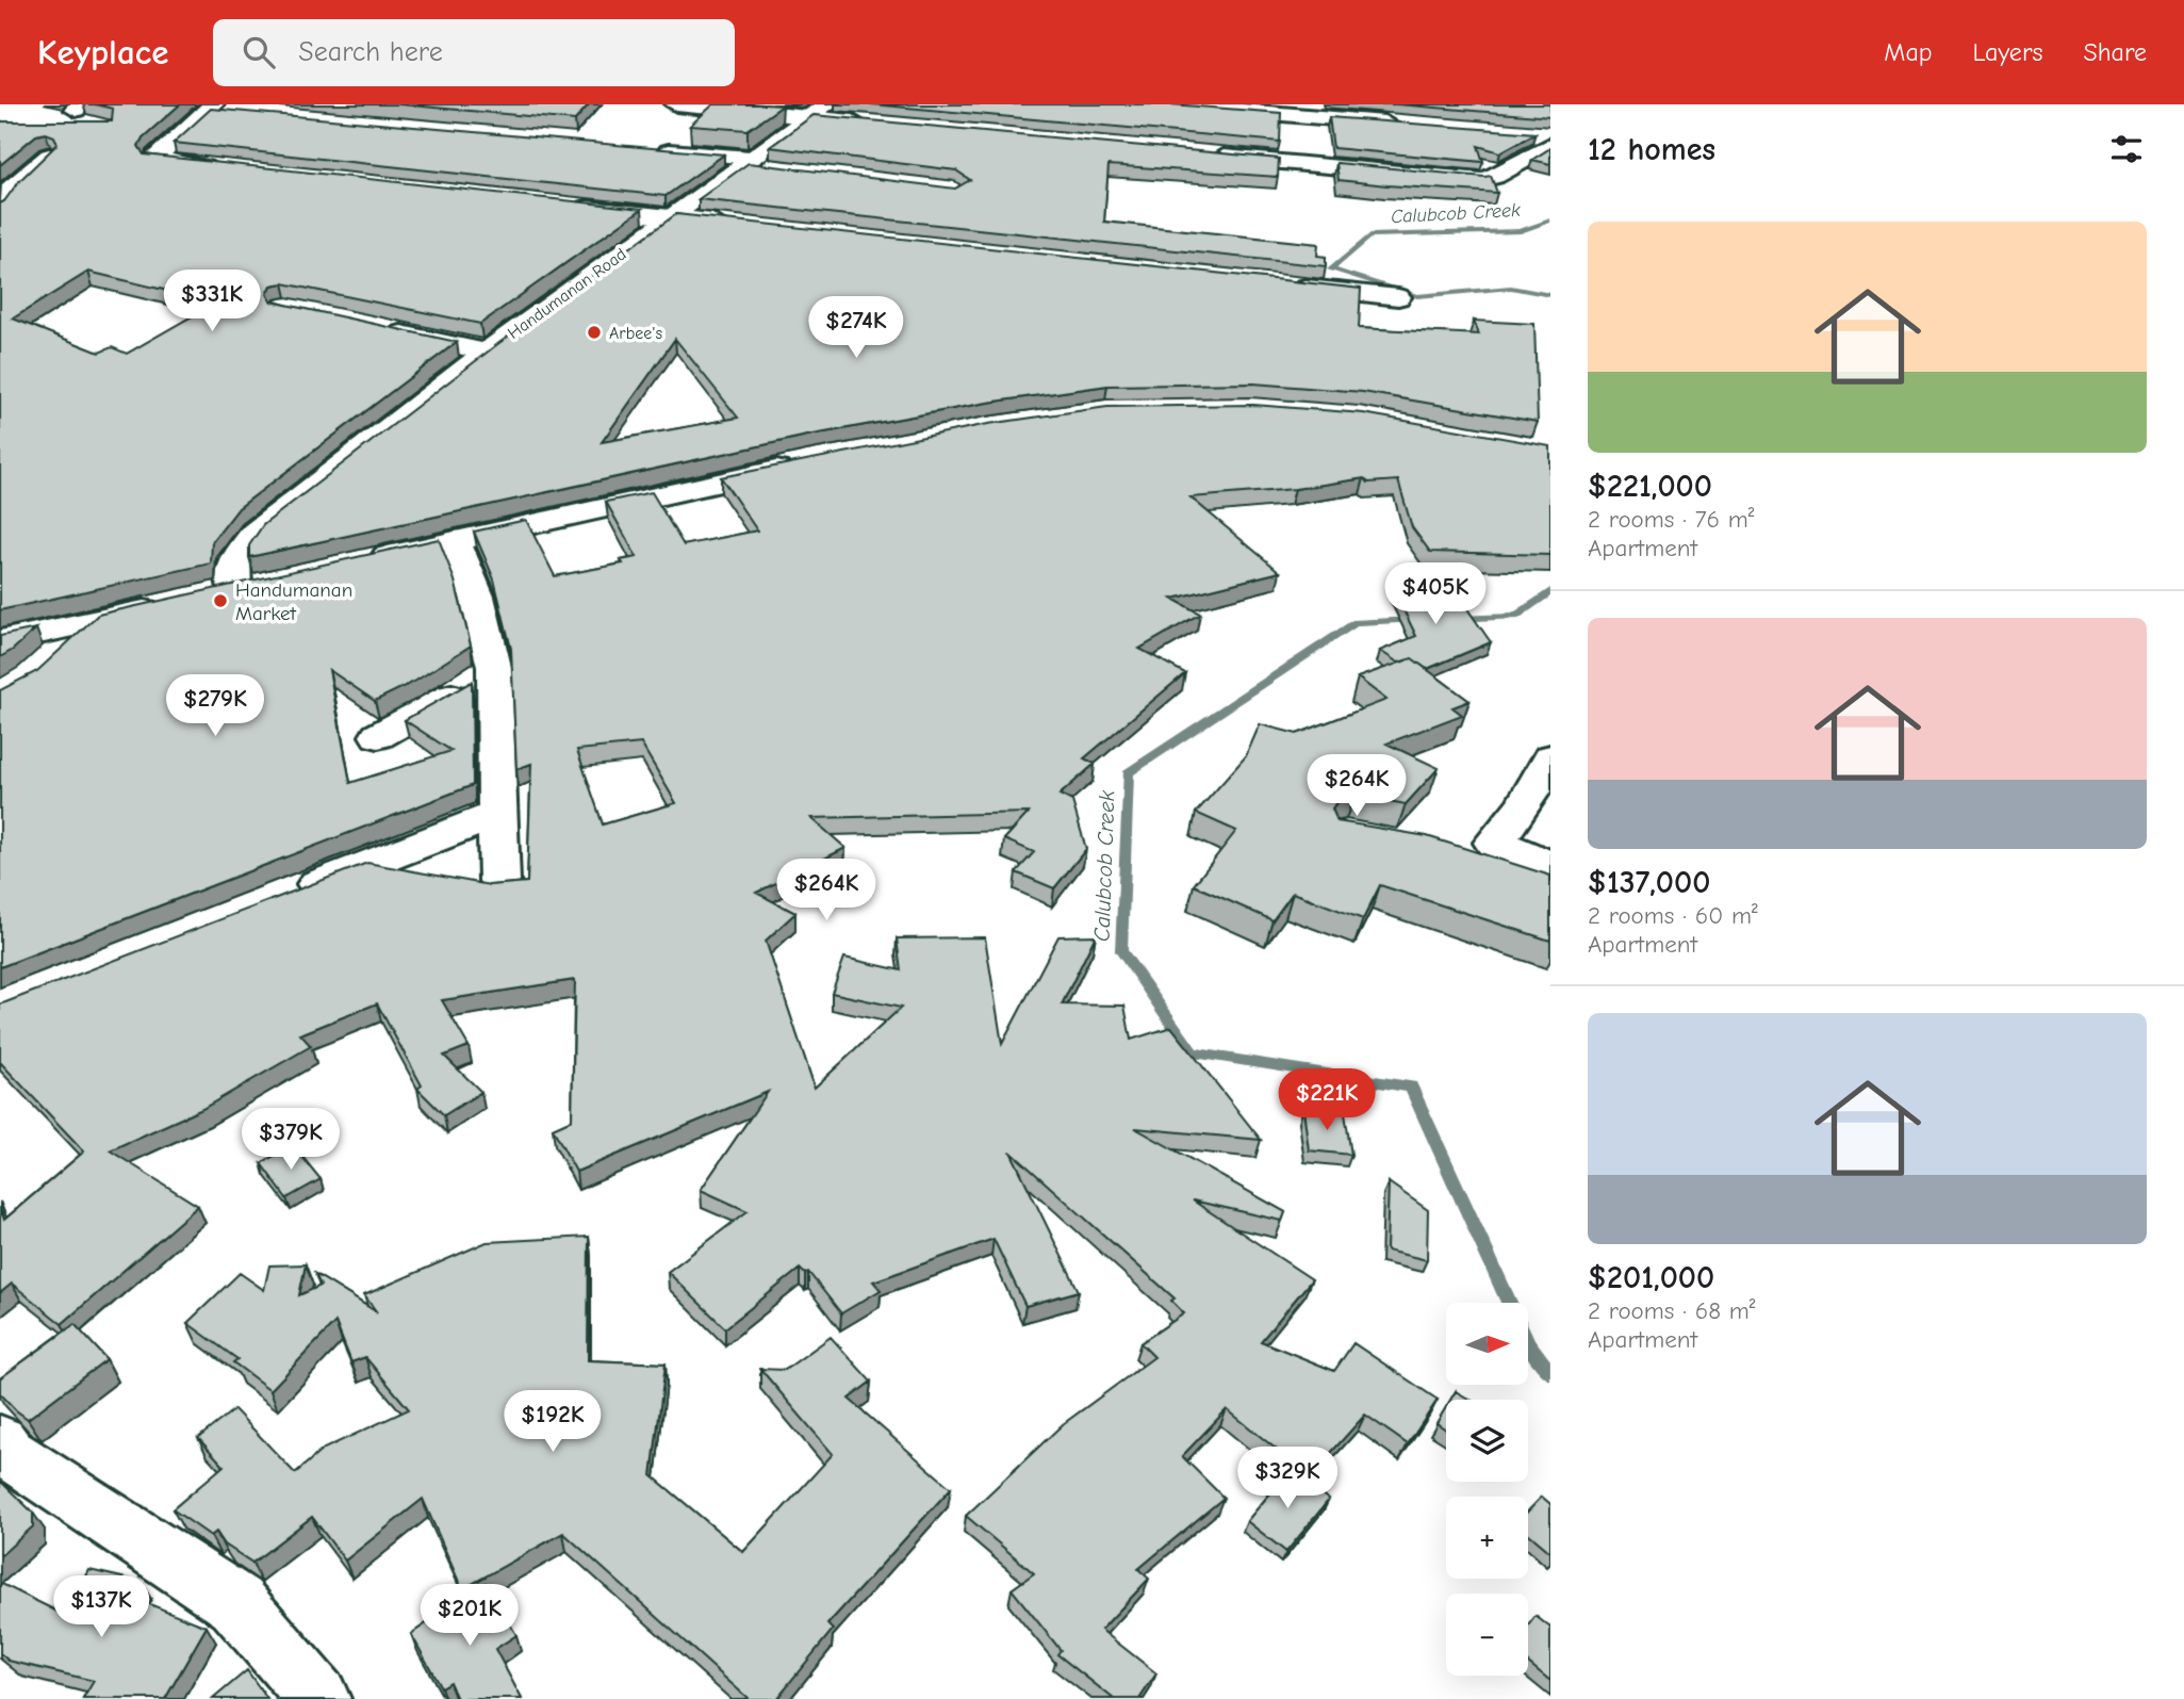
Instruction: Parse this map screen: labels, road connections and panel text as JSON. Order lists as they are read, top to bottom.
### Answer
{
  "streets": {
    "street": ["Handumanan Road"]
  },
  "water": ["Calubcob Creek"],
  "places": ["Arbee's", "Handumanan Market"],
  "north": "right",
  "page": {
    "header": "Keyplace",
    "search": "Search here",
    "nav": ["Map", "Layers", "Share"],
    "heading": "12 homes",
    "list": [
      {
        "name": "$221,000",
        "note": "2 rooms · 76 m² · Apartment"
      },
      {
        "name": "$137,000",
        "note": "2 rooms · 60 m² · Apartment"
      },
      {
        "name": "$201,000",
        "note": "2 rooms · 68 m² · Apartment"
      }
    ],
    "price": [
      "$331K",
      "$274K",
      "$405K",
      "$279K",
      "$264K",
      "$264K",
      "$221K",
      "$379K",
      "$192K",
      "$329K",
      "$137K",
      "$201K"
    ],
    "map_buttons": ["+", "−"]
  }
}
